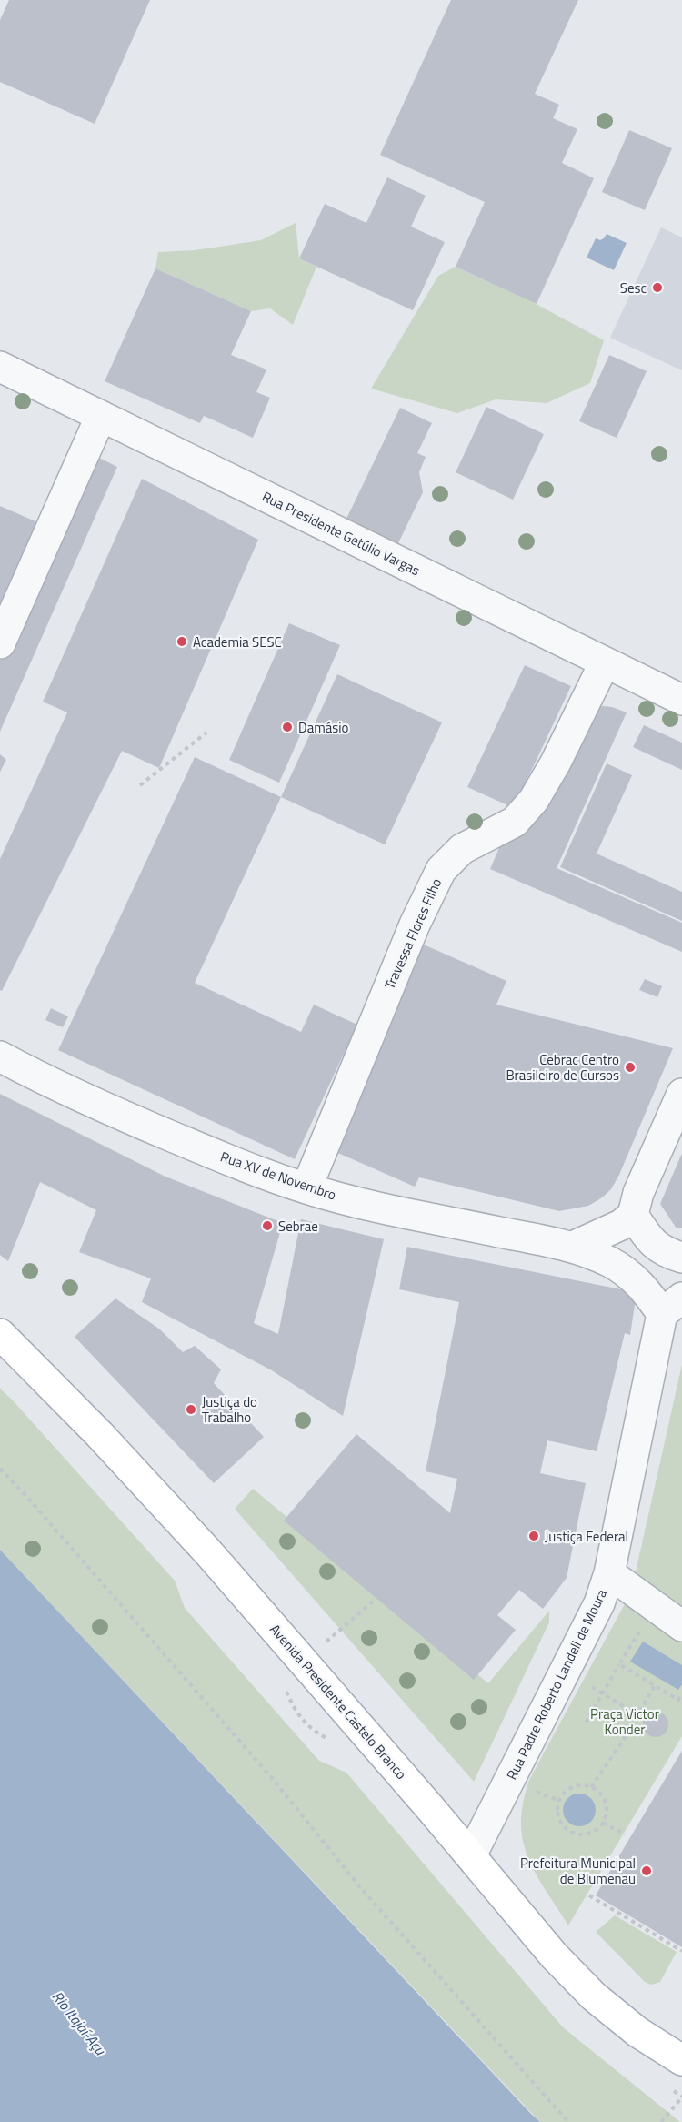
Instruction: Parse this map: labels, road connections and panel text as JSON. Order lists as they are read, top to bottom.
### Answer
{
  "streets": {
    "main road": ["Avenida Presidente Castelo Branco"],
    "street": [
      "Rua Presidente Getúlio Vargas",
      "Travessa Flores Filho",
      "Rua XV de Novembro",
      "Rua Padre Roberto Landell de Moura"
    ]
  },
  "crossings": [
    ["Rua Presidente Getúlio Vargas", "Travessa Flores Filho"],
    ["Travessa Flores Filho", "Rua XV de Novembro"],
    ["Rua XV de Novembro", "Rua Padre Roberto Landell de Moura"],
    ["Rua Padre Roberto Landell de Moura", "Avenida Presidente Castelo Branco"]
  ],
  "water": ["Rio Itajaí-Açu"],
  "parks": ["Praça Victor Konder"],
  "places": [
    "Sesc",
    "Academia SESC",
    "Damásio",
    "Cebrac Centro Brasileiro de Cursos",
    "Sebrae",
    "Justiça do Trabalho",
    "Justiça Federal",
    "Prefeitura Municipal de Blumenau"
  ]
}
